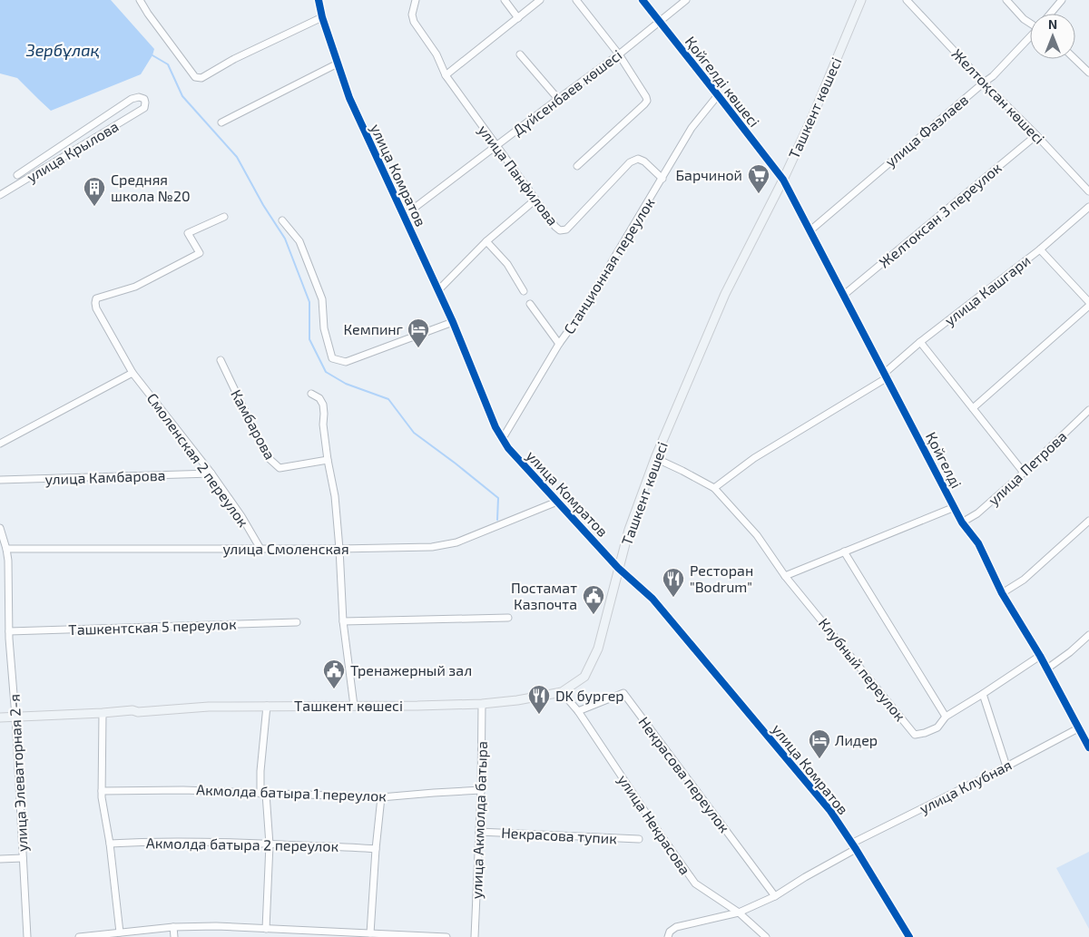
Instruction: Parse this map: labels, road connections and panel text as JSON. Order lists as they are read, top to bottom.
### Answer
{
  "streets": {
    "main road": ["Ташкент көшесі"],
    "street": [
      "Қойгелді көшесі",
      "Дүйсенбаев көшесі",
      "Желтоқсан көшесі",
      "улица Фазлаев",
      "улица Крылова",
      "улица Комратов",
      "улица Панфилова",
      "Желтоксан 3 переулок",
      "Станционная переулок",
      "улица Кашгари",
      "Камбарова",
      "Смоленская 2 переулок",
      "Қойгелді",
      "улица Петрова",
      "улица Камбарова",
      "улица Смоленская",
      "Ташкентская 5 переулок",
      "Клубный переулок",
      "улица Элеваторная 2-я",
      "Некрасова переулок",
      "улица Клубная",
      "Акмолда батыра 1 переулок",
      "улица Акмолда батыра",
      "улица Некрасова",
      "Некрасова тупик",
      "Акмолда батыра 2 переулок"
    ]
  },
  "crossings": [
    ["Қойгелді көшесі", "Дүйсенбаев көшесі"],
    ["Қойгелді көшесі", "Ташкент көшесі"],
    ["Қойгелді көшесі", "Станционная переулок"],
    ["Қойгелді көшесі", "Қойгелді"],
    ["Дүйсенбаев көшесі", "улица Комратов"],
    ["Дүйсенбаев көшесі", "улица Панфилова"],
    ["Желтоқсан көшесі", "улица Фазлаев"],
    ["Желтоқсан көшесі", "Желтоксан 3 переулок"],
    ["Ташкент көшесі", "улица Комратов"],
    ["Ташкент көшесі", "Қойгелді"],
    ["Ташкент көшесі", "Клубный переулок"],
    ["Ташкент көшесі", "улица Элеваторная 2-я"],
    ["Ташкент көшесі", "улица Акмолда батыра"],
    ["Ташкент көшесі", "улица Некрасова"],
    ["улица Фазлаев", "Қойгелді"],
    ["улица Комратов", "Станционная переулок"],
    ["улица Комратов", "улица Смоленская"],
    ["улица Комратов", "улица Клубная"],
    ["улица Панфилова", "Станционная переулок"],
    ["Желтоксан 3 переулок", "Қойгелді"],
    ["улица Кашгари", "Қойгелді"],
    ["улица Кашгари", "Клубный переулок"],
    ["Смоленская 2 переулок", "улица Камбарова"],
    ["Смоленская 2 переулок", "улица Смоленская"],
    ["Қойгелді", "улица Петрова"],
    ["Қойгелді", "Клубный переулок"],
    ["Қойгелді", "улица Клубная"],
    ["улица Смоленская", "улица Элеваторная 2-я"],
    ["Ташкентская 5 переулок", "улица Элеваторная 2-я"],
    ["Некрасова переулок", "улица Клубная"],
    ["Некрасова переулок", "улица Некрасова"],
    ["улица Клубная", "улица Некрасова"],
    ["Акмолда батыра 1 переулок", "улица Акмолда батыра"],
    ["улица Акмолда батыра", "Некрасова тупик"]
  ],
  "water": ["Зербұлақ"],
  "places": {
    "supermarket": ["Барчиной"],
    "building": ["Средняя школа №20"],
    "hotel": ["Кемпинг", "Лидер"],
    "restaurant": ["Ресторан \"Bodrum\"", "DK бургер"],
    "public building": ["Постамат Казпочта", "Тренажерный зал"]
  },
  "north": "top"
}
